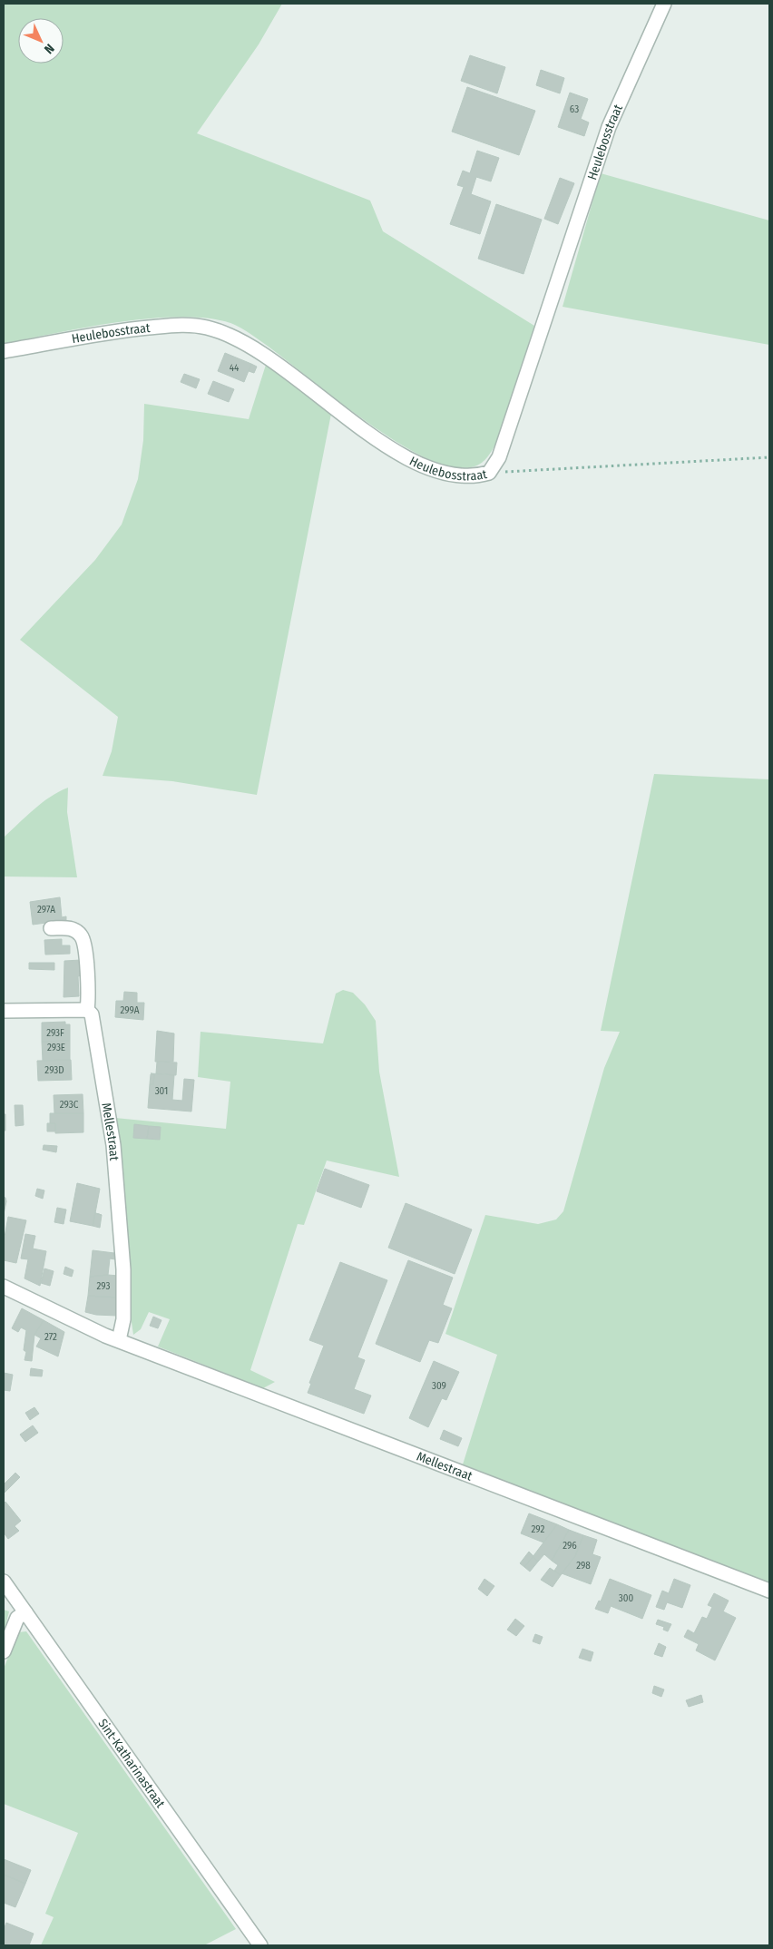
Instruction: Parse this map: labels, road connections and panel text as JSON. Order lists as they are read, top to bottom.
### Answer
{
  "streets": {
    "street": ["Heulebosstraat", "Mellestraat", "Sint-Katharinastraat"]
  },
  "house_numbers": [
    "63",
    "44",
    "297A",
    "299A",
    "293F",
    "293E",
    "293D",
    "301",
    "293C",
    "293",
    "272",
    "309",
    "292",
    "296",
    "298",
    "300"
  ],
  "north": "bottom right"
}
